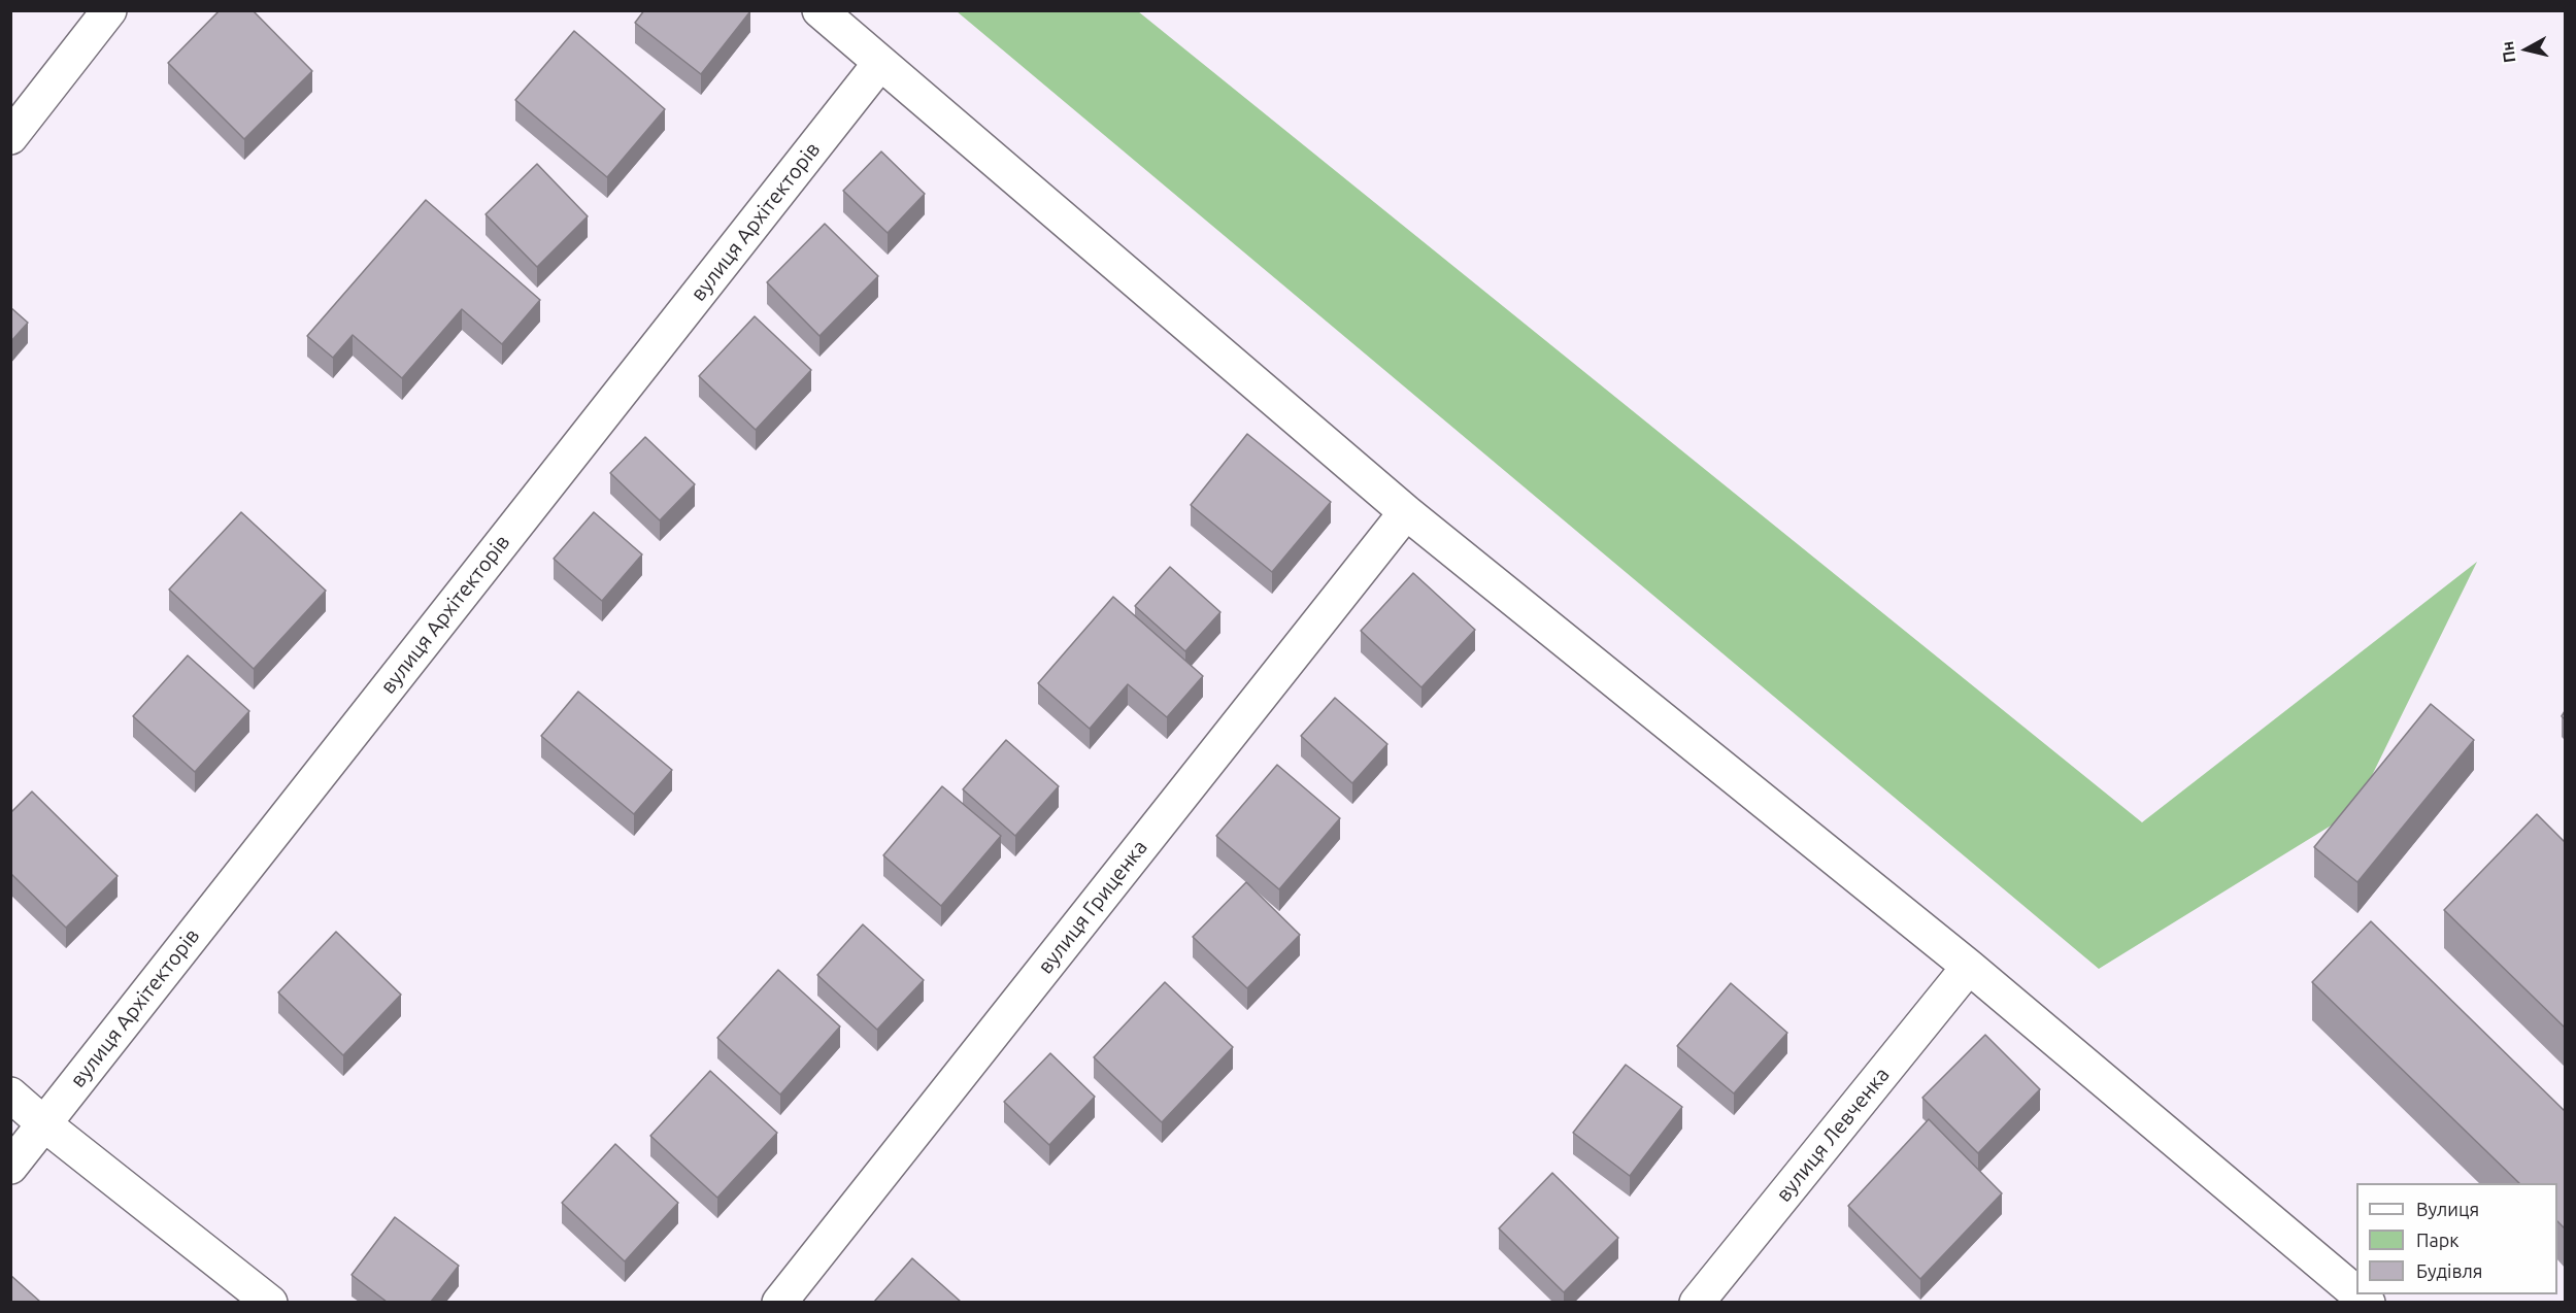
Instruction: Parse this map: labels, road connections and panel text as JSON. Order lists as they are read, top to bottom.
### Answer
{
  "streets": {
    "street": ["вулиця Архітекторів", "вулиця Гриценка", "вулиця Левченка"]
  },
  "legend": ["Вулиця", "Парк", "Будівля"],
  "north": "left"
}
